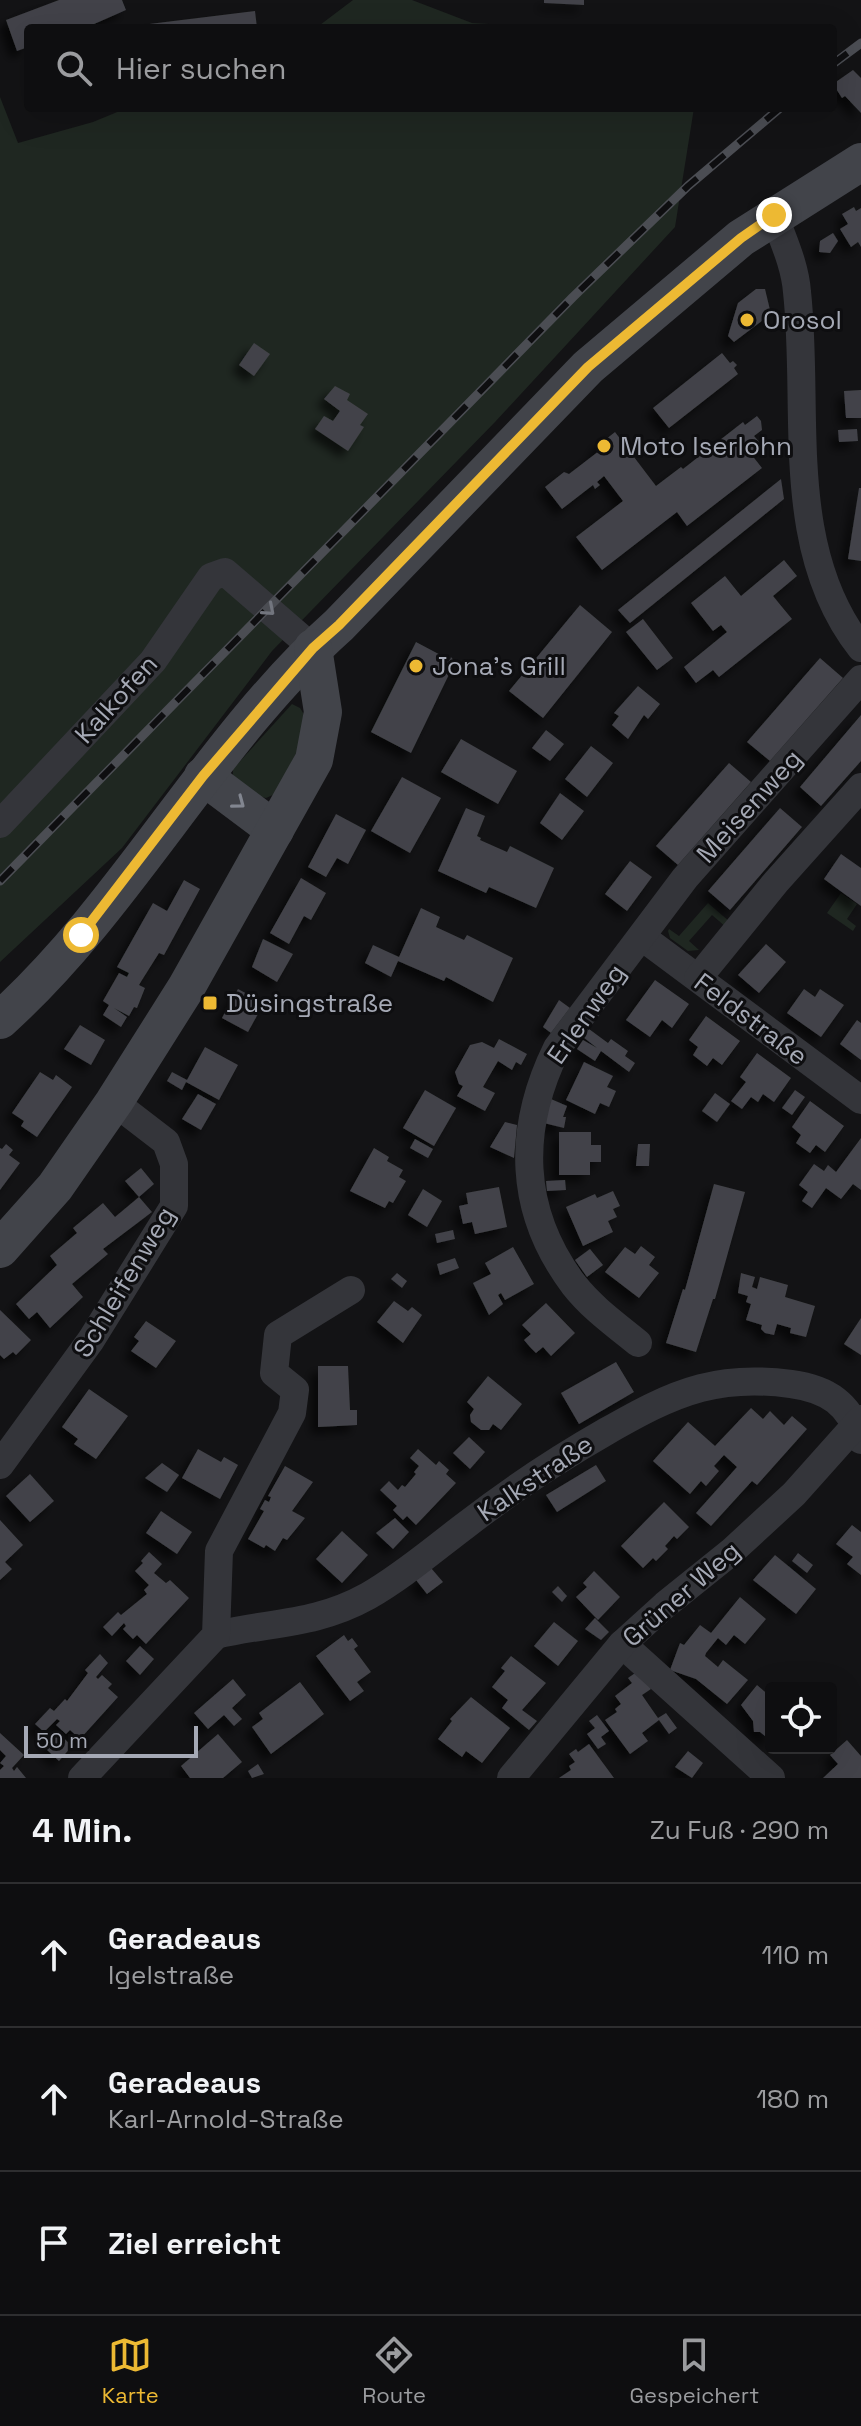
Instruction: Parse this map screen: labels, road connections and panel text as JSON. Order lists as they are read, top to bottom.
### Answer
{
  "streets": {
    "street": [
      "Kalkofen",
      "Meisenweg",
      "Erlenweg",
      "Feldstraße",
      "Schleifenweg",
      "Kalkstraße",
      "Grüner Weg"
    ]
  },
  "crossings": [
    ["Meisenweg", "Erlenweg"],
    ["Meisenweg", "Feldstraße"],
    ["Erlenweg", "Feldstraße"],
    ["Kalkstraße", "Grüner Weg"]
  ],
  "places": {
    "other": ["Orosol", "Moto Iserlohn", "Jona's Grill"],
    "transit": ["Düsingstraße"]
  },
  "scale_bar": "50 m",
  "page": {
    "search": "Hier suchen",
    "scale": "50 m",
    "heading": ["4 Min.", "Zu Fuß · 290 m"],
    "list": [
      ["Geradeaus", "Igelstraße", "110 m"],
      ["Geradeaus", "Karl-Arnold-Straße", "180 m"],
      "Ziel erreicht"
    ],
    "nav": ["Karte", "Route", "Gespeichert"]
  }
}
